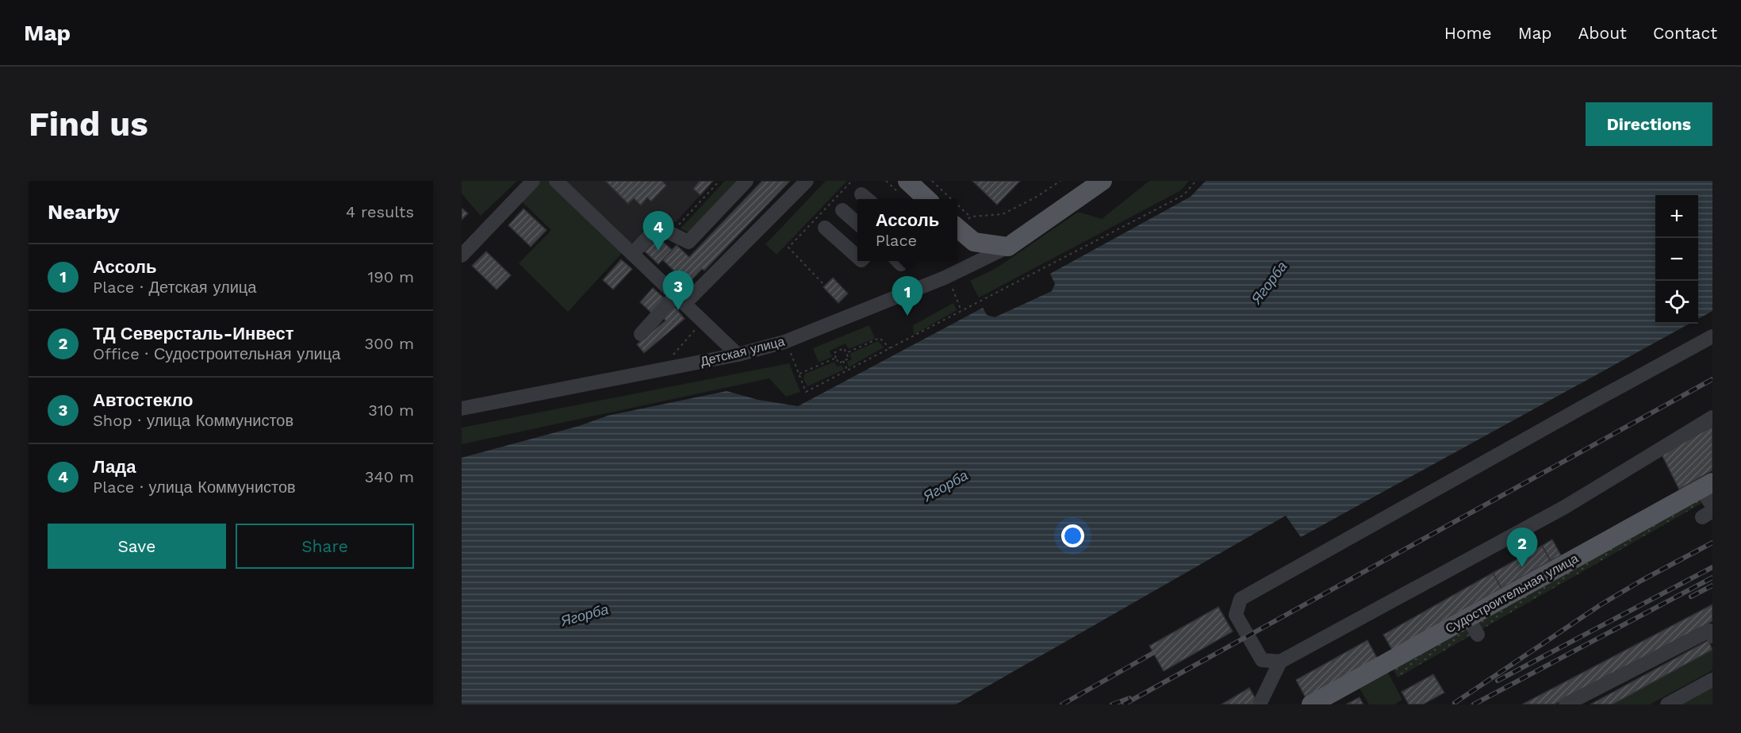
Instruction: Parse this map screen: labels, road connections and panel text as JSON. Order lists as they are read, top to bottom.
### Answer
{
  "streets": {
    "main road": ["Судостроительная улица"],
    "street": ["Детская улица"]
  },
  "water": ["Ягорба"],
  "page": {
    "header": "Map",
    "nav": [
      "Home",
      "Map",
      "About",
      "Contact"
    ],
    "buttons": [
      "Directions",
      ["Save", "Share"]
    ],
    "title": "Find us",
    "heading": ["Nearby", "4 results"],
    "map_buttons": ["+", "−"],
    "popup": ["Ассоль", "Place"],
    "pins": [
      "4",
      "3",
      "1",
      "2"
    ],
    "list": [
      {
        "mark": "1",
        "name": "Ассоль",
        "note": "Place · Детская улица",
        "value": "190 m"
      },
      {
        "mark": "2",
        "name": "ТД Северсталь-Инвест",
        "note": "Office · Судостроительная улица",
        "value": "300 m"
      },
      {
        "mark": "3",
        "name": "Автостекло",
        "note": "Shop · улица Коммунистов",
        "value": "310 m"
      },
      {
        "mark": "4",
        "name": "Лада",
        "note": "Place · улица Коммунистов",
        "value": "340 m"
      }
    ]
  }
}
